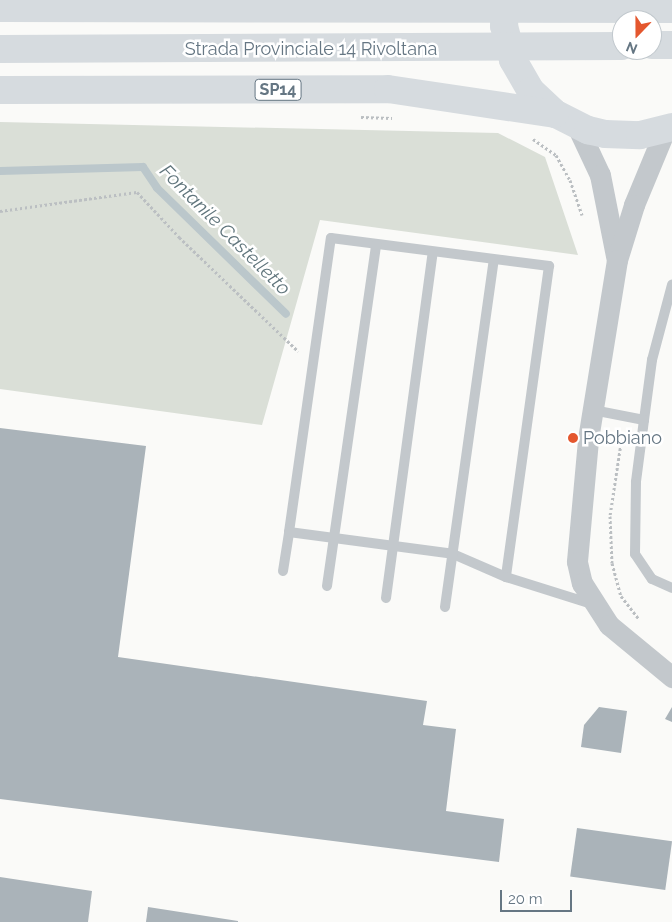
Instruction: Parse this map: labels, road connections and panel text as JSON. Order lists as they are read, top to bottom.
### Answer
{
  "streets": {
    "main road": ["Strada Provinciale 14 Rivoltana", "SP14"]
  },
  "water": ["Fontanile Castelletto"],
  "places": ["Pobbiano"],
  "scale_bar": "20 m",
  "north": "bottom"
}
